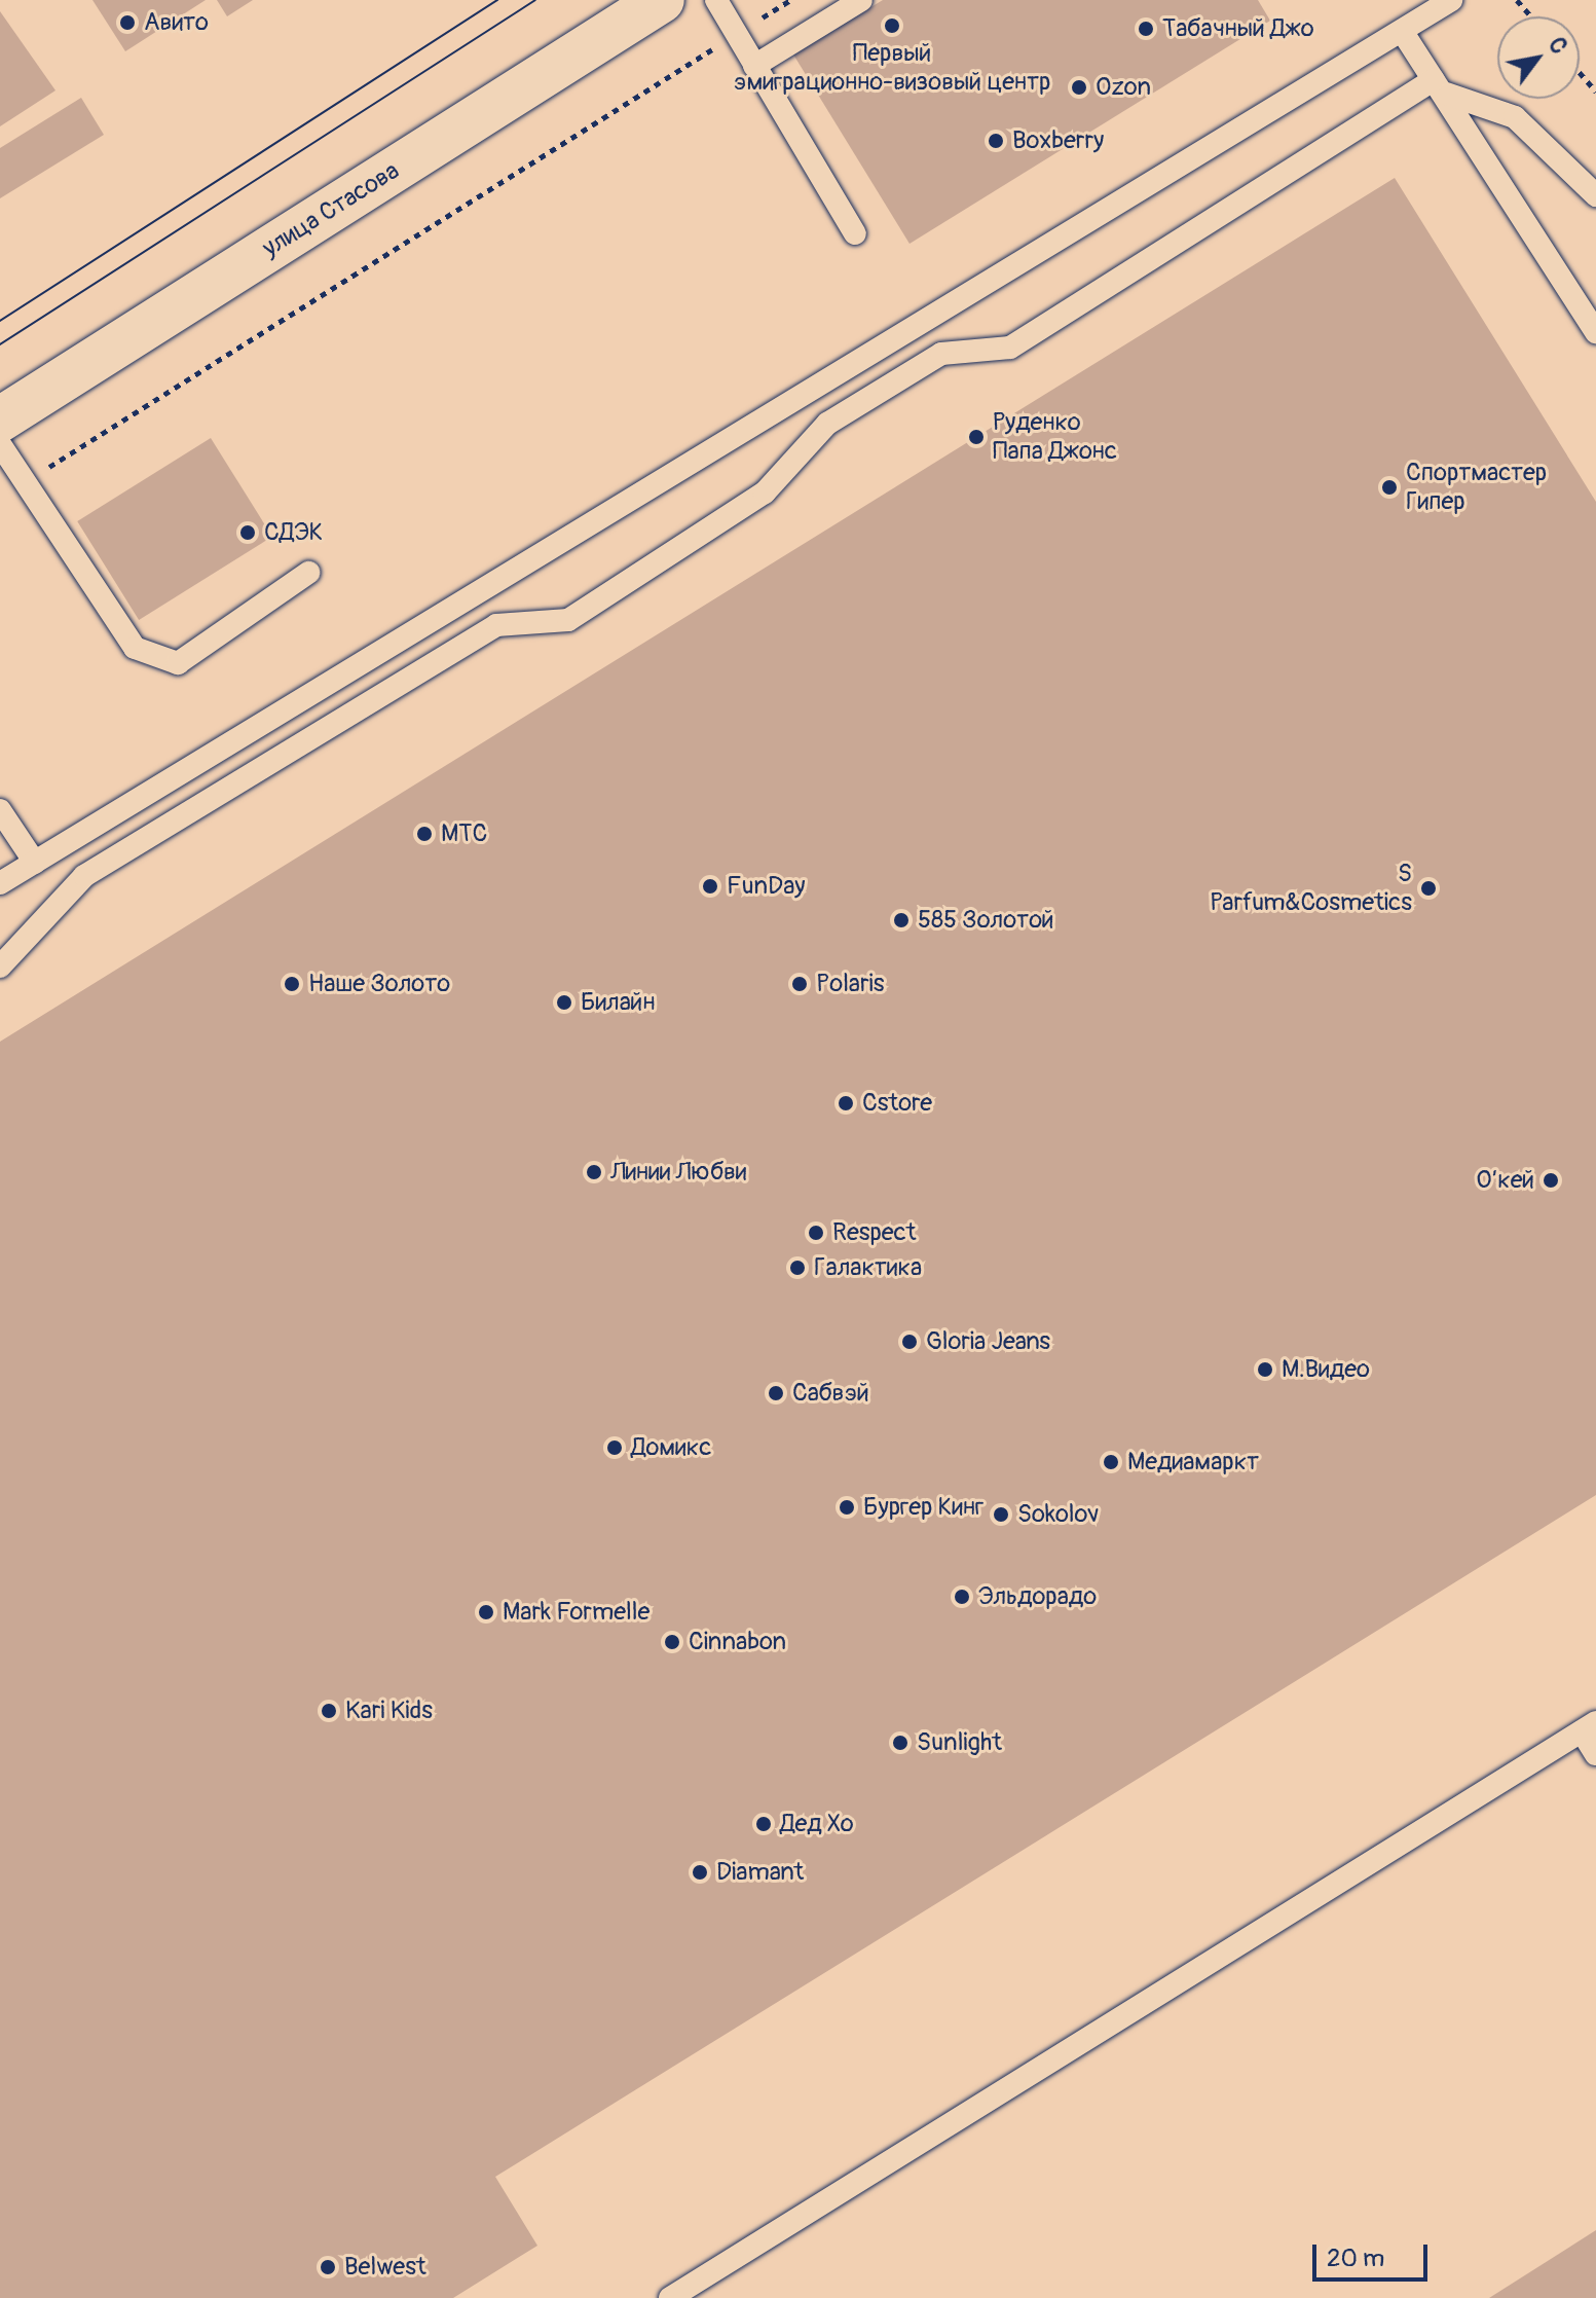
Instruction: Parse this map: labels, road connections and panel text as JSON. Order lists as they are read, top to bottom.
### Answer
{
  "streets": {
    "street": ["улица Стасова"]
  },
  "places": [
    "Авито",
    "Первый эмиграционно-визовый центр",
    "Табачный Джо",
    "Ozon",
    "Boxberry",
    "Руденко Папа Джонс",
    "Спортмастер Гипер",
    "СДЭК",
    "МТС",
    "FunDay",
    "S Parfum&Cosmetics",
    "585 Золотой",
    "Наше Золото",
    "Polaris",
    "Билайн",
    "Cstore",
    "Линии Любви",
    "О’кей",
    "Respect",
    "Галактика",
    "Gloria Jeans",
    "М.Видео",
    "Сабвэй",
    "Домикс",
    "Медиамаркт",
    "Бургер Кинг",
    "Sokolov",
    "Эльдорадо",
    "Mark Formelle",
    "Cinnabon",
    "Kari Kids",
    "Sunlight",
    "Дед Хо",
    "Diamant",
    "Belwest"
  ],
  "scale_bar": "20 m",
  "north": "top right"
}
